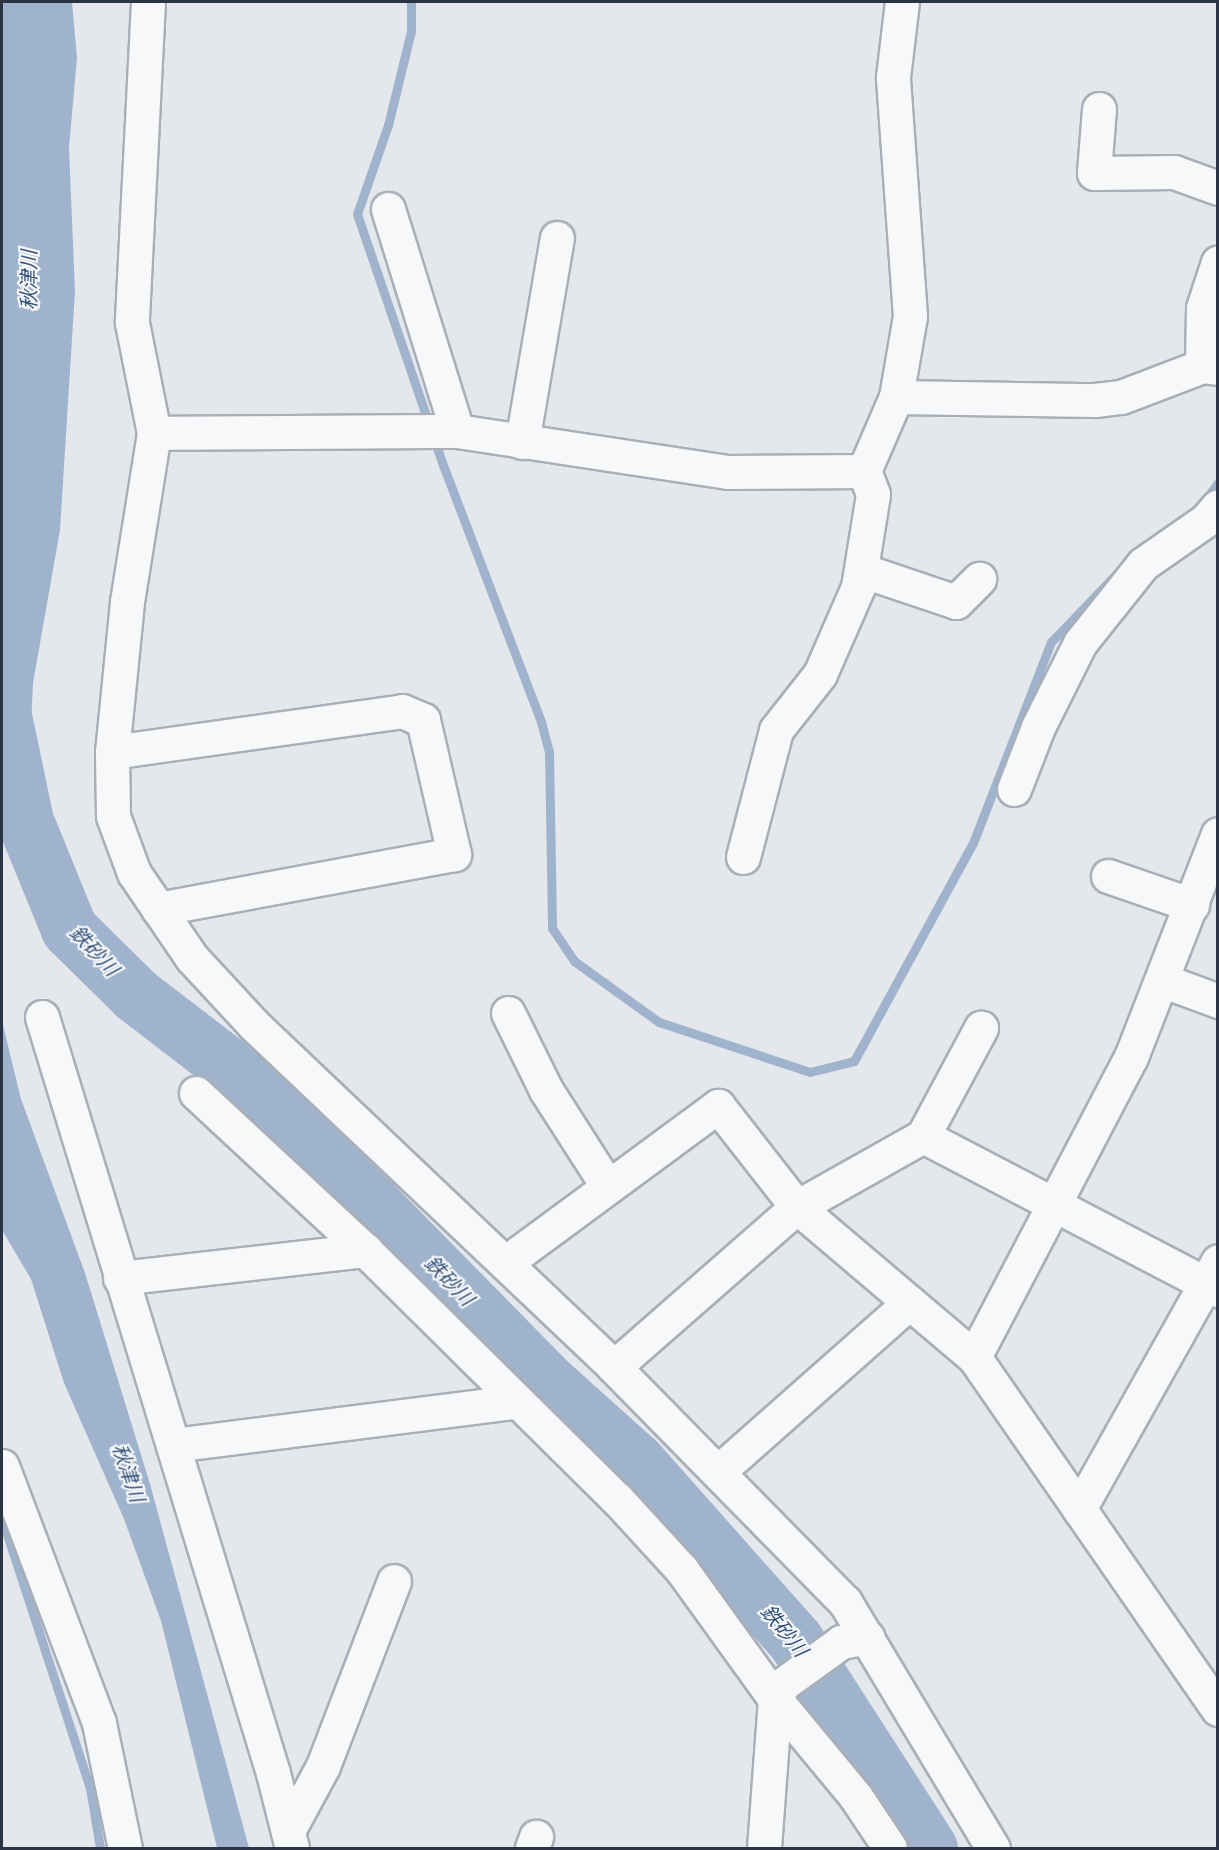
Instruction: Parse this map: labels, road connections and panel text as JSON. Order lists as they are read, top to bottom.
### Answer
{
  "water": ["秋津川", "鉄砂川"]
}
